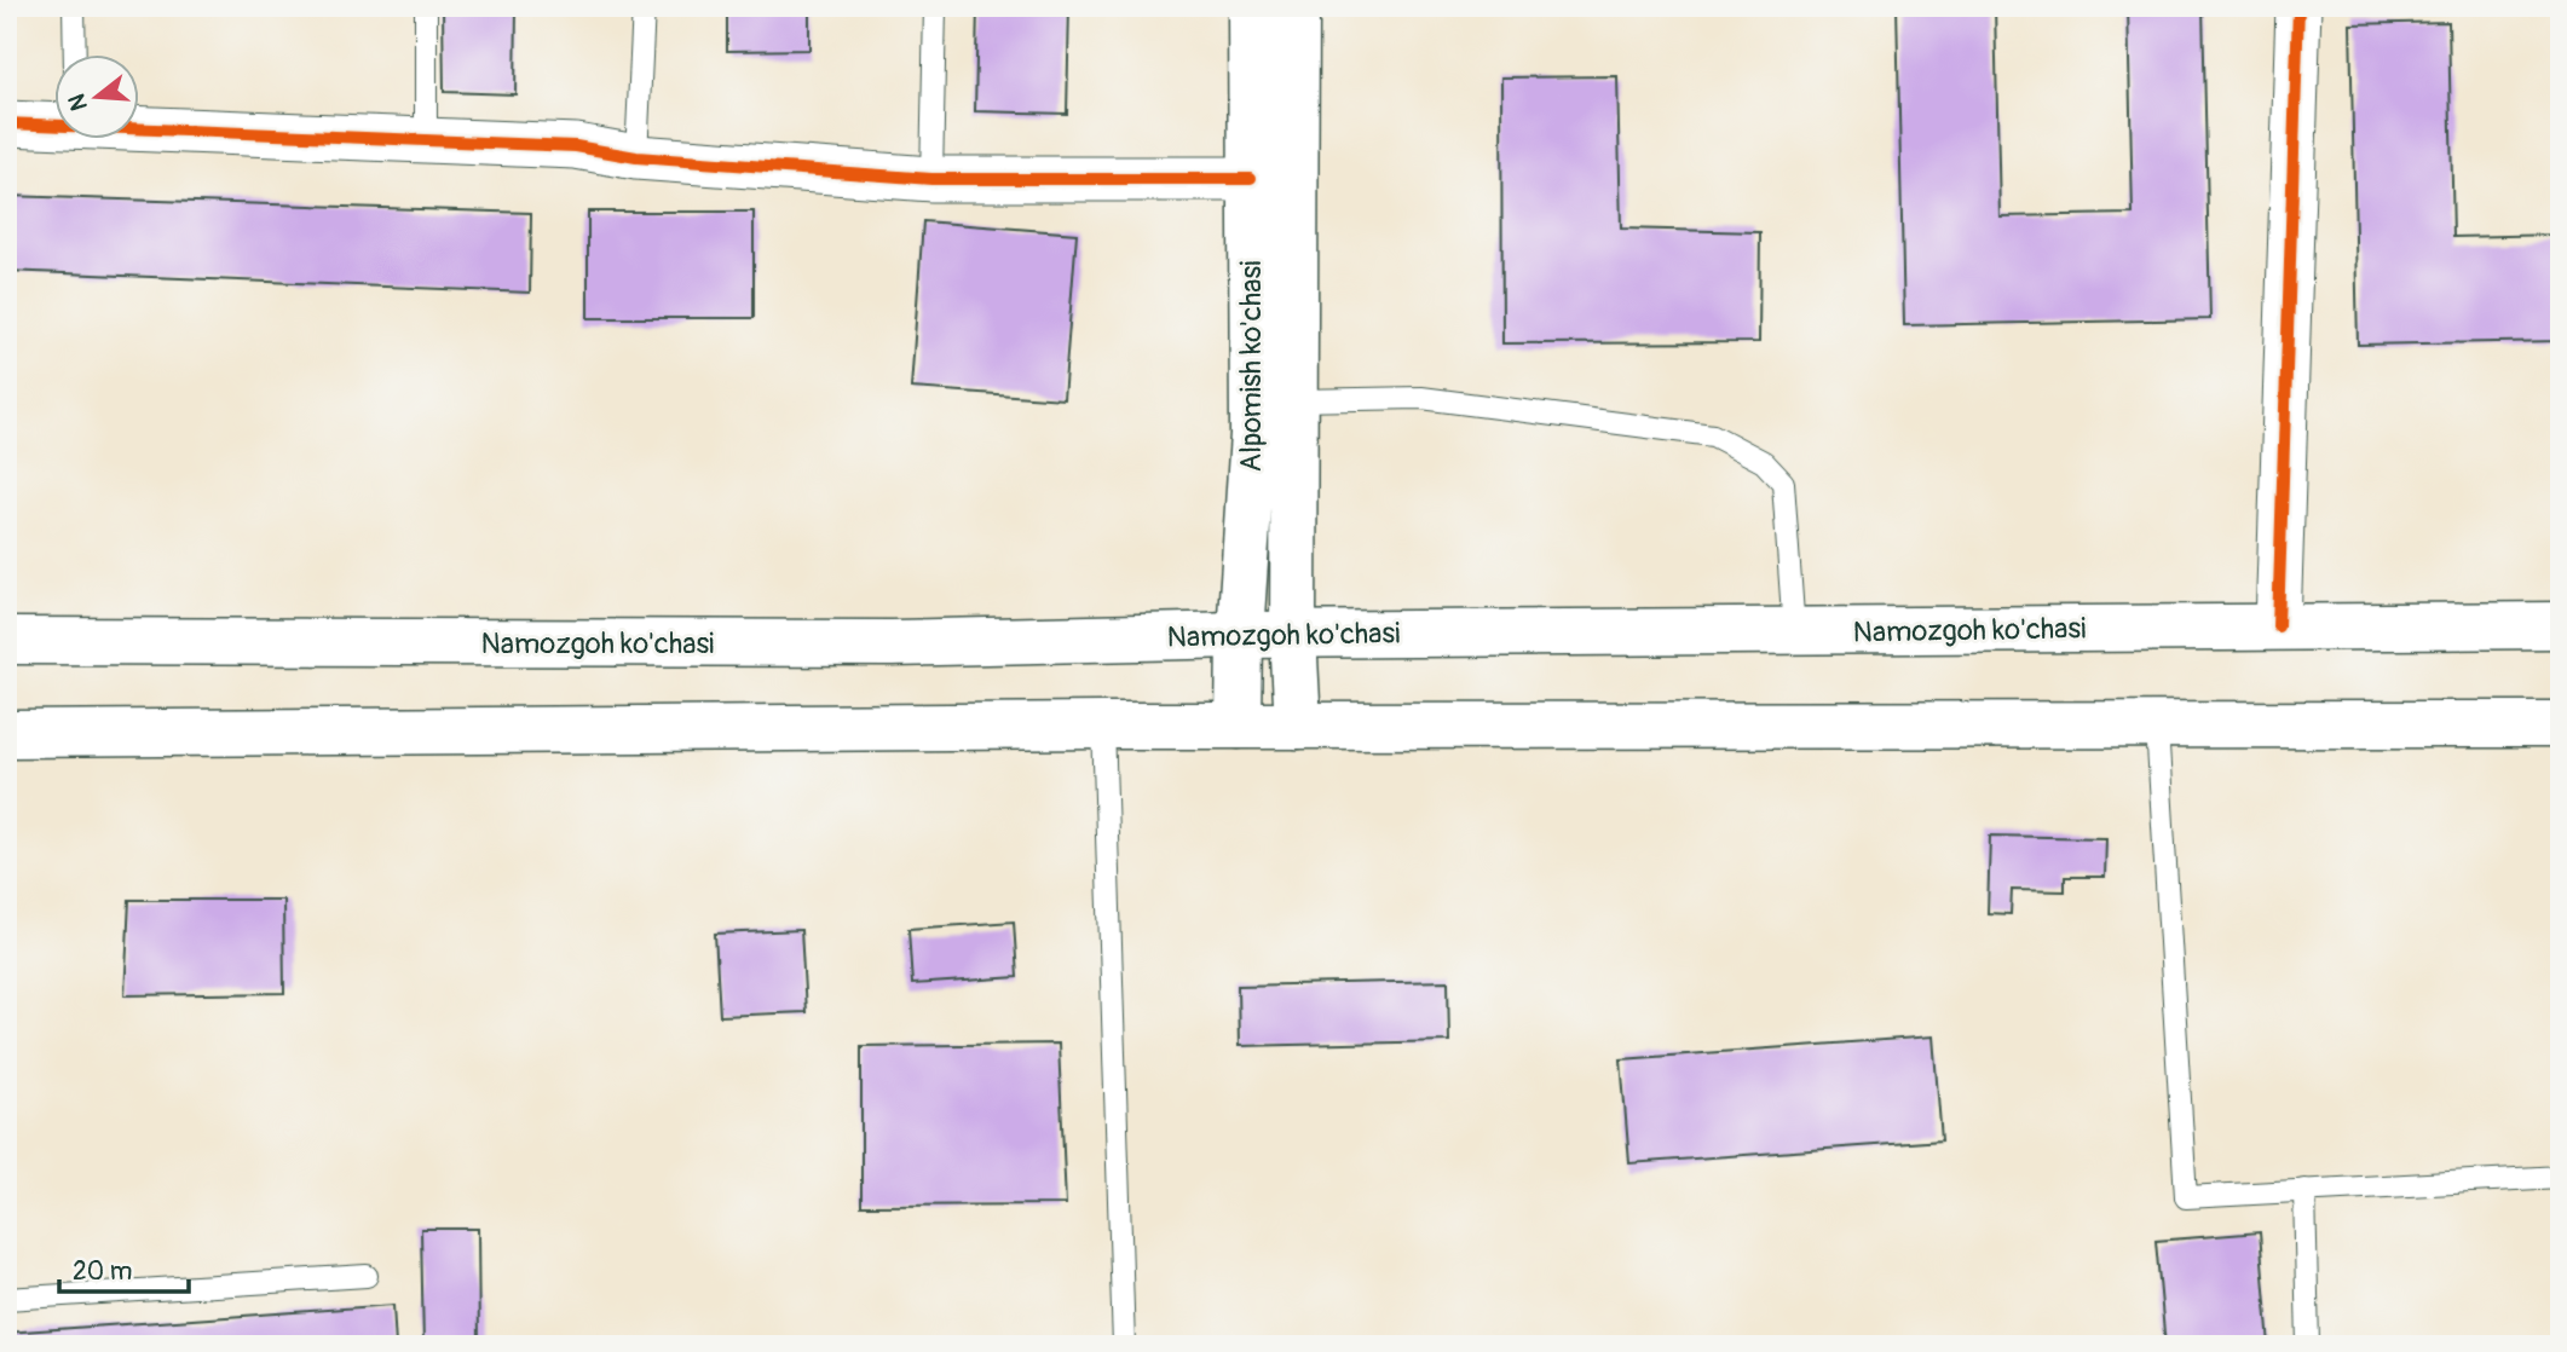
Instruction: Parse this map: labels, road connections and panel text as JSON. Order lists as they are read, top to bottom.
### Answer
{
  "streets": {
    "main road": ["Alpomish ko'chasi", "Namozgoh ko'chasi"]
  },
  "crossings": [
    ["Alpomish ko'chasi", "Namozgoh ko'chasi"]
  ],
  "scale_bar": "20 m",
  "north": "left"
}
